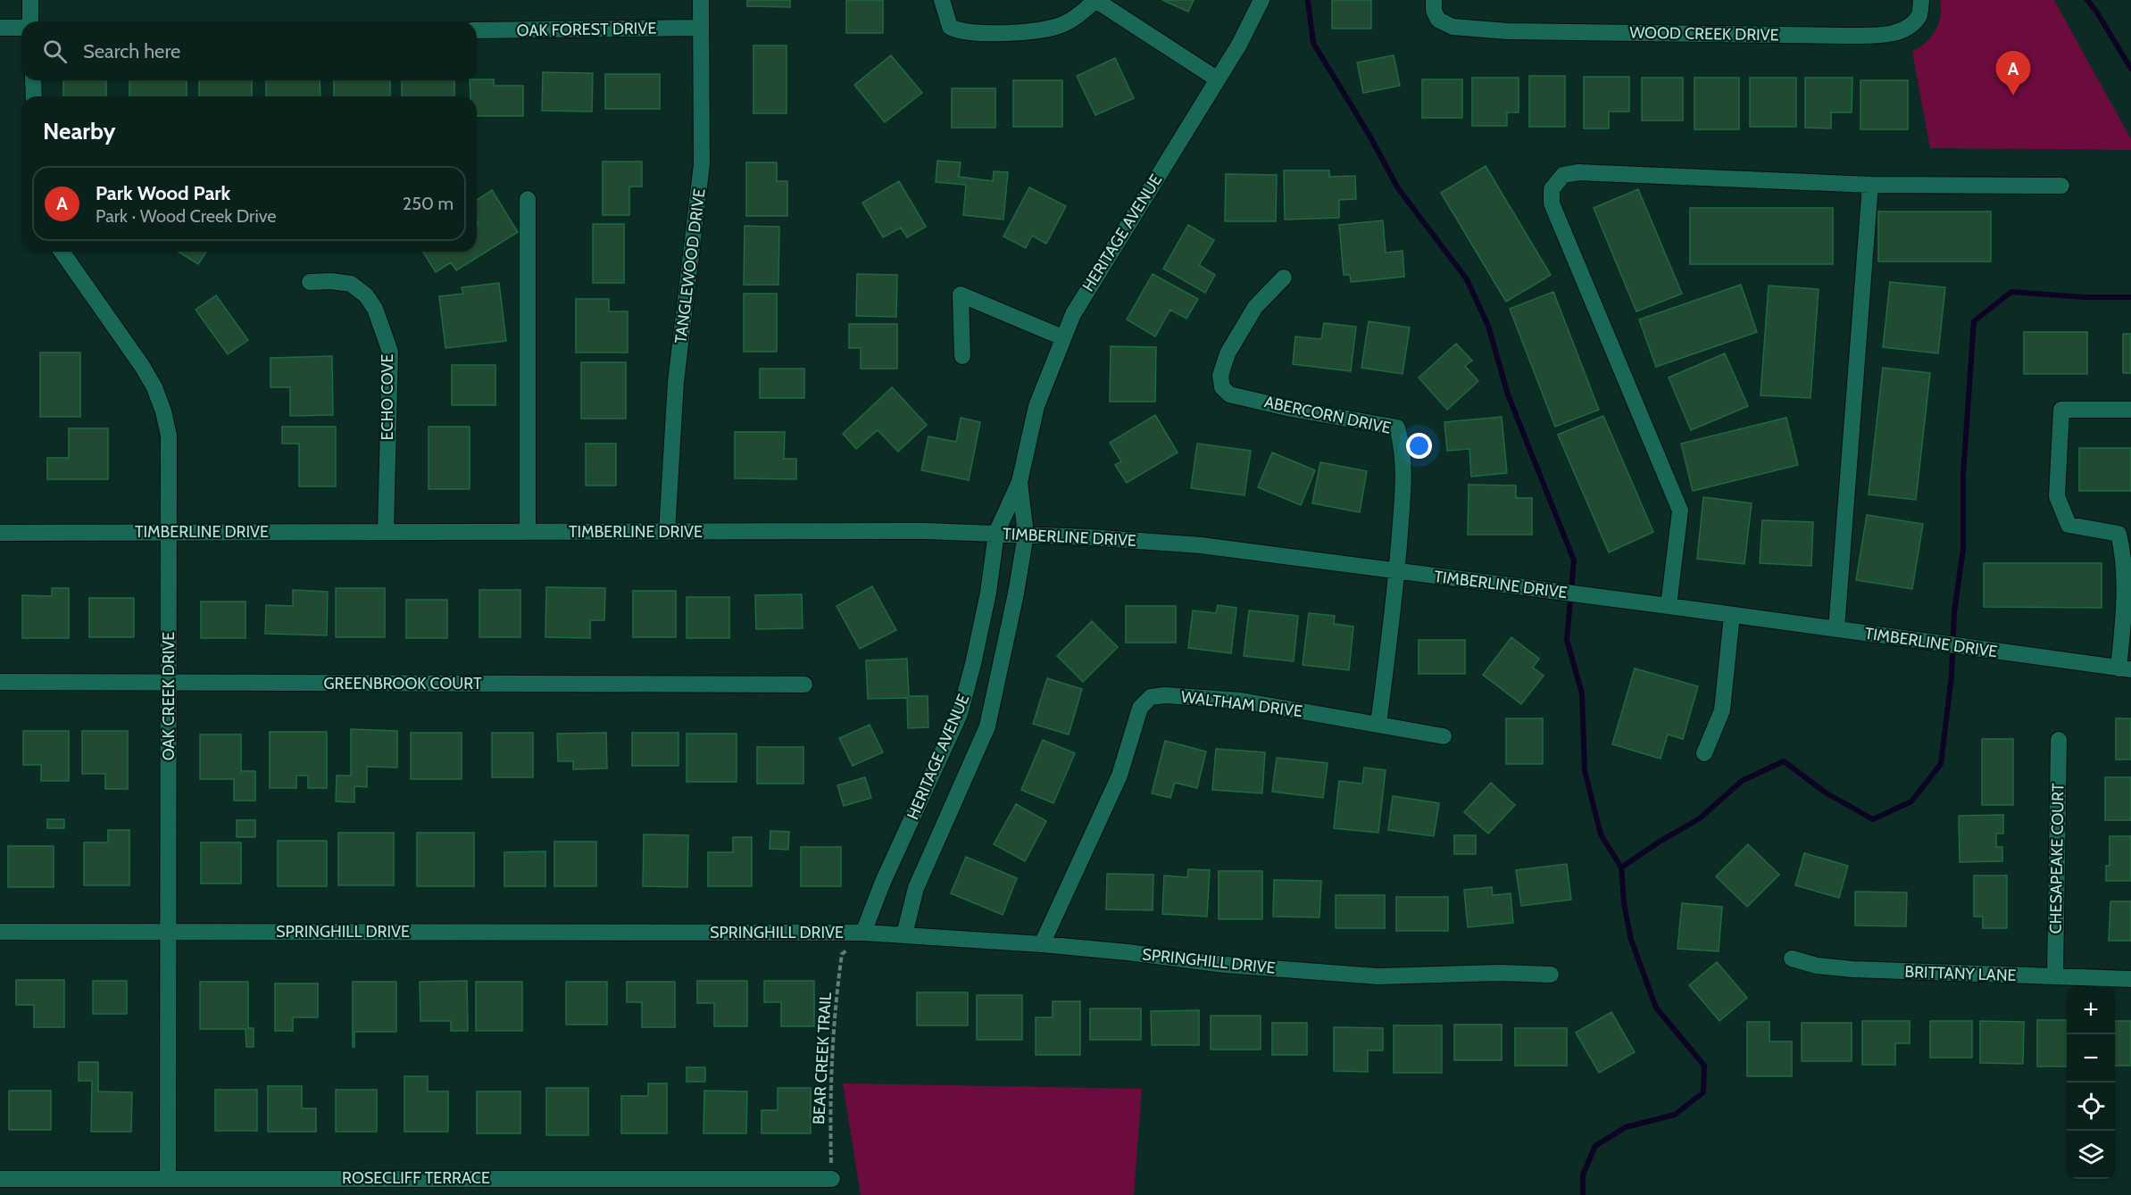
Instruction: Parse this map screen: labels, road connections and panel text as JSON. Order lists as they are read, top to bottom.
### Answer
{
  "streets": {
    "street": [
      "OAK FOREST DRIVE",
      "WOOD CREEK DRIVE",
      "HERITAGE AVENUE",
      "TANGLEWOOD DRIVE",
      "ECHO COVE",
      "ABERCORN DRIVE",
      "TIMBERLINE DRIVE",
      "GREENBROOK COURT",
      "OAK CREEK DRIVE",
      "WALTHAM DRIVE",
      "CHESAPEAKE COURT",
      "SPRINGHILL DRIVE",
      "BRITTANY LANE",
      "ROSECLIFF TERRACE"
    ],
    "path": ["BEAR CREEK TRAIL"]
  },
  "crossings": [
    ["OAK FOREST DRIVE", "TANGLEWOOD DRIVE"],
    ["HERITAGE AVENUE", "TIMBERLINE DRIVE"],
    ["HERITAGE AVENUE", "SPRINGHILL DRIVE"],
    ["HERITAGE AVENUE", "BEAR CREEK TRAIL"],
    ["TANGLEWOOD DRIVE", "TIMBERLINE DRIVE"],
    ["ECHO COVE", "TIMBERLINE DRIVE"],
    ["ABERCORN DRIVE", "TIMBERLINE DRIVE"],
    ["ABERCORN DRIVE", "WALTHAM DRIVE"],
    ["TIMBERLINE DRIVE", "OAK CREEK DRIVE"],
    ["GREENBROOK COURT", "OAK CREEK DRIVE"],
    ["OAK CREEK DRIVE", "SPRINGHILL DRIVE"],
    ["OAK CREEK DRIVE", "ROSECLIFF TERRACE"],
    ["WALTHAM DRIVE", "SPRINGHILL DRIVE"],
    ["CHESAPEAKE COURT", "BRITTANY LANE"],
    ["SPRINGHILL DRIVE", "BEAR CREEK TRAIL"],
    ["BEAR CREEK TRAIL", "ROSECLIFF TERRACE"]
  ],
  "page": {
    "search": "Search here",
    "pins": "A",
    "heading": "Nearby",
    "list": [
      {
        "mark": "A",
        "name": "Park Wood Park",
        "note": "Park · Wood Creek Drive",
        "value": "250 m"
      }
    ],
    "map_buttons": ["+", "−"]
  }
}
